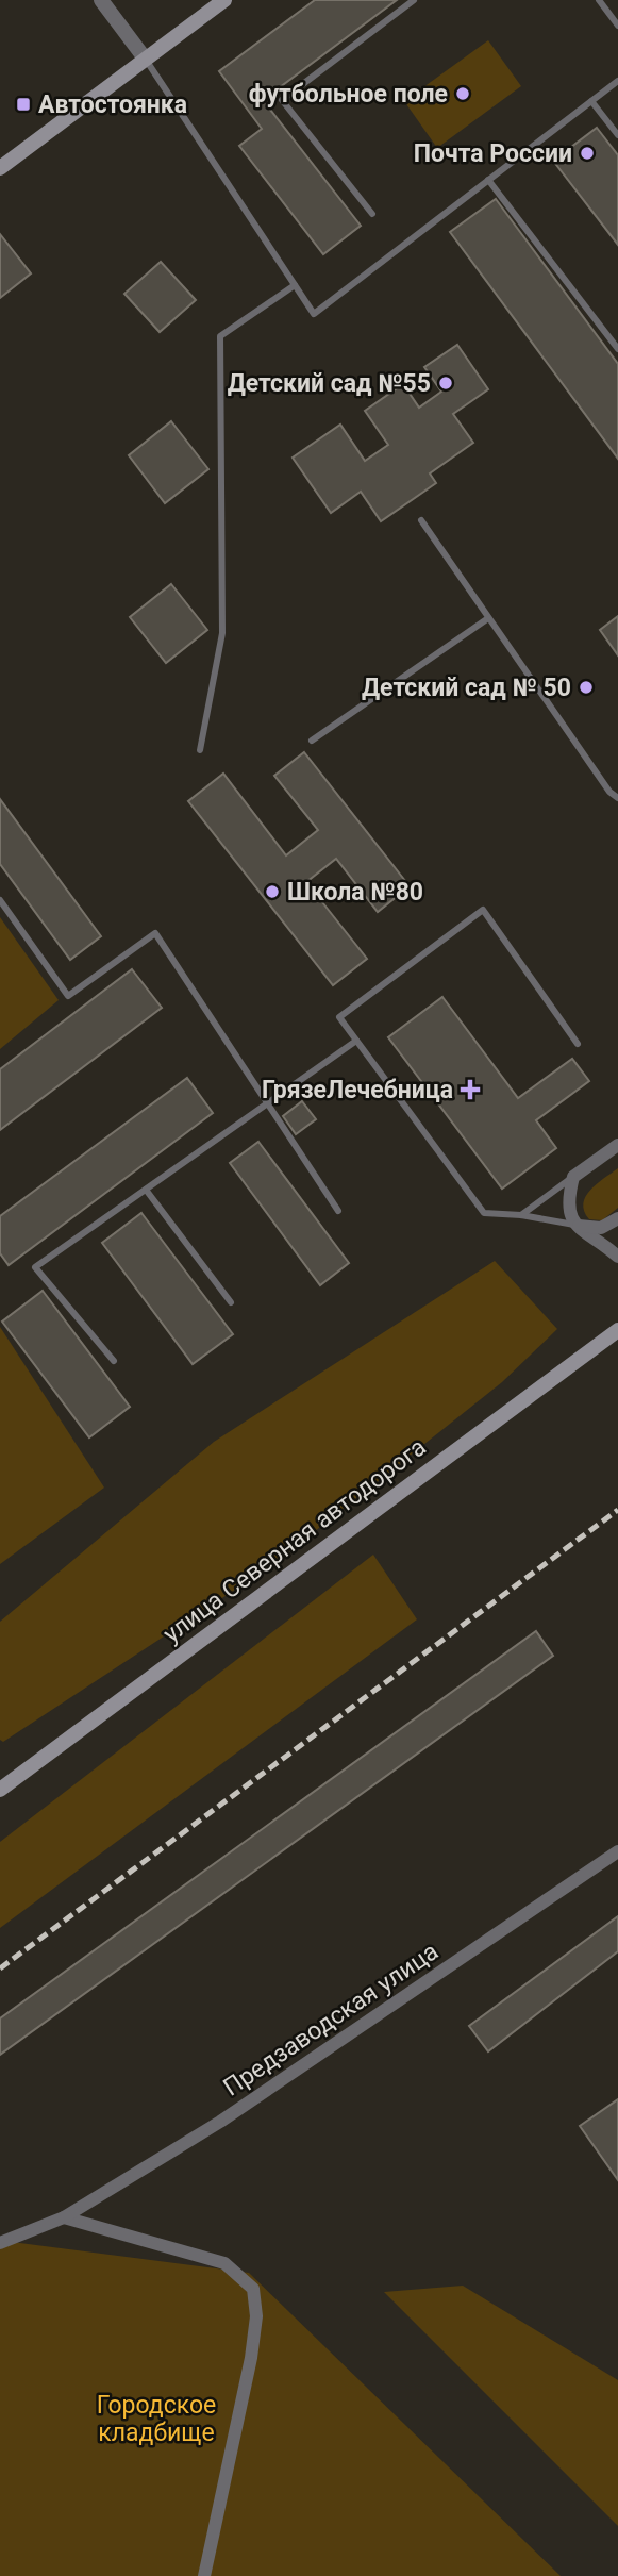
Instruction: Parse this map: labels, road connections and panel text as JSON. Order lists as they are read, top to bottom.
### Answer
{
  "streets": {
    "main road": ["улица Северная автодорога"],
    "street": ["Предзаводская улица"]
  },
  "parks": ["Городское кладбище"],
  "places": {
    "other": [
      "футбольное поле",
      "Почта России",
      "Детский сад №55",
      "Детский сад № 50",
      "Школа №80"
    ],
    "transit": ["Автостоянка"],
    "health": ["ГрязеЛечебница"]
  }
}
